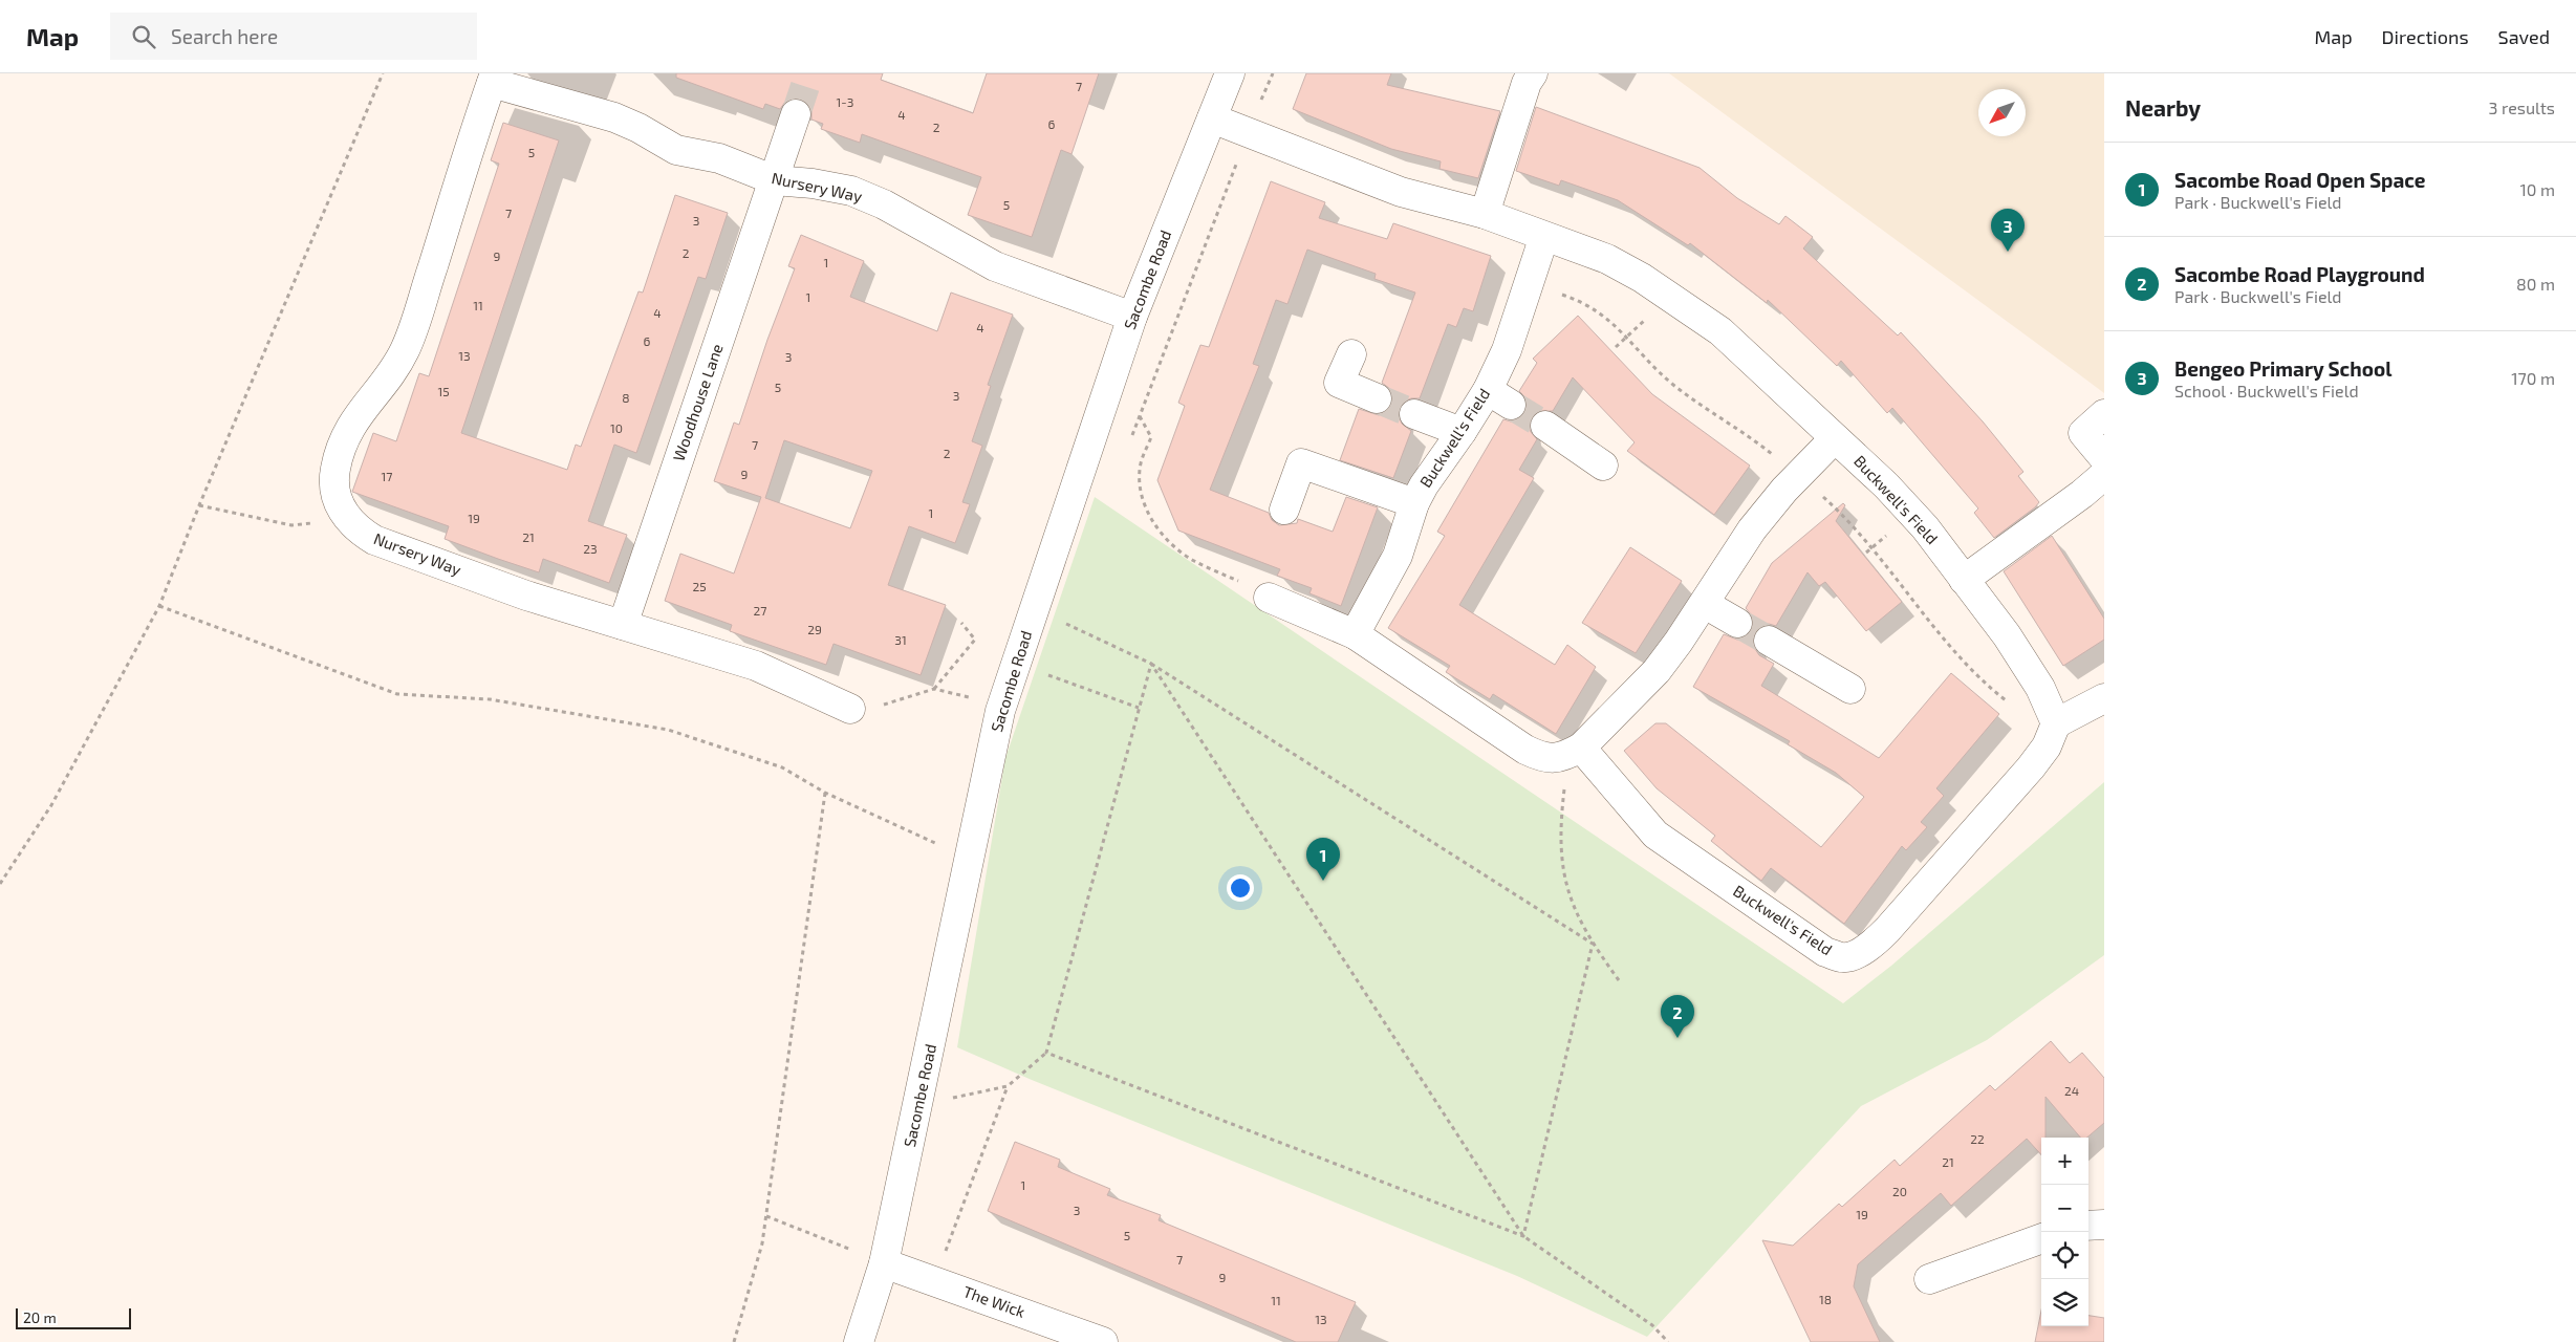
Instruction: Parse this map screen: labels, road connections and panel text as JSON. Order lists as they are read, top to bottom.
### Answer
{
  "streets": {
    "street": [
      "Nursery Way",
      "Sacombe Road",
      "Woodhouse Lane",
      "Buckwell's Field",
      "The Wick"
    ]
  },
  "crossings": [
    ["Nursery Way", "Sacombe Road"],
    ["Nursery Way", "Woodhouse Lane"],
    ["Sacombe Road", "Buckwell's Field"],
    ["Sacombe Road", "The Wick"]
  ],
  "house_numbers": [
    "7",
    "1-3",
    "4",
    "6",
    "2",
    "5",
    "5",
    "7",
    "3",
    "2",
    "9",
    "1",
    "1",
    "11",
    "4",
    "4",
    "6",
    "13",
    "3",
    "5",
    "15",
    "3",
    "8",
    "10",
    "7",
    "2",
    "9",
    "17",
    "1",
    "19",
    "21",
    "23",
    "25",
    "27",
    "29",
    "31",
    "24",
    "22",
    "21",
    "1",
    "20",
    "3",
    "19",
    "5",
    "7",
    "9",
    "18",
    "11",
    "13"
  ],
  "scale_bar": "20 m",
  "north": "bottom left",
  "page": {
    "header": "Map",
    "search": "Search here",
    "nav": ["Map", "Directions", "Saved"],
    "heading": ["Nearby", "3 results"],
    "list": [
      {
        "mark": "1",
        "name": "Sacombe Road Open Space",
        "note": "Park · Buckwell's Field",
        "value": "10 m"
      },
      {
        "mark": "2",
        "name": "Sacombe Road Playground",
        "note": "Park · Buckwell's Field",
        "value": "80 m"
      },
      {
        "mark": "3",
        "name": "Bengeo Primary School",
        "note": "School · Buckwell's Field",
        "value": "170 m"
      }
    ],
    "pins": ["3", "1", "2"],
    "map_buttons": ["+", "−"],
    "scale": "20 m"
  }
}
